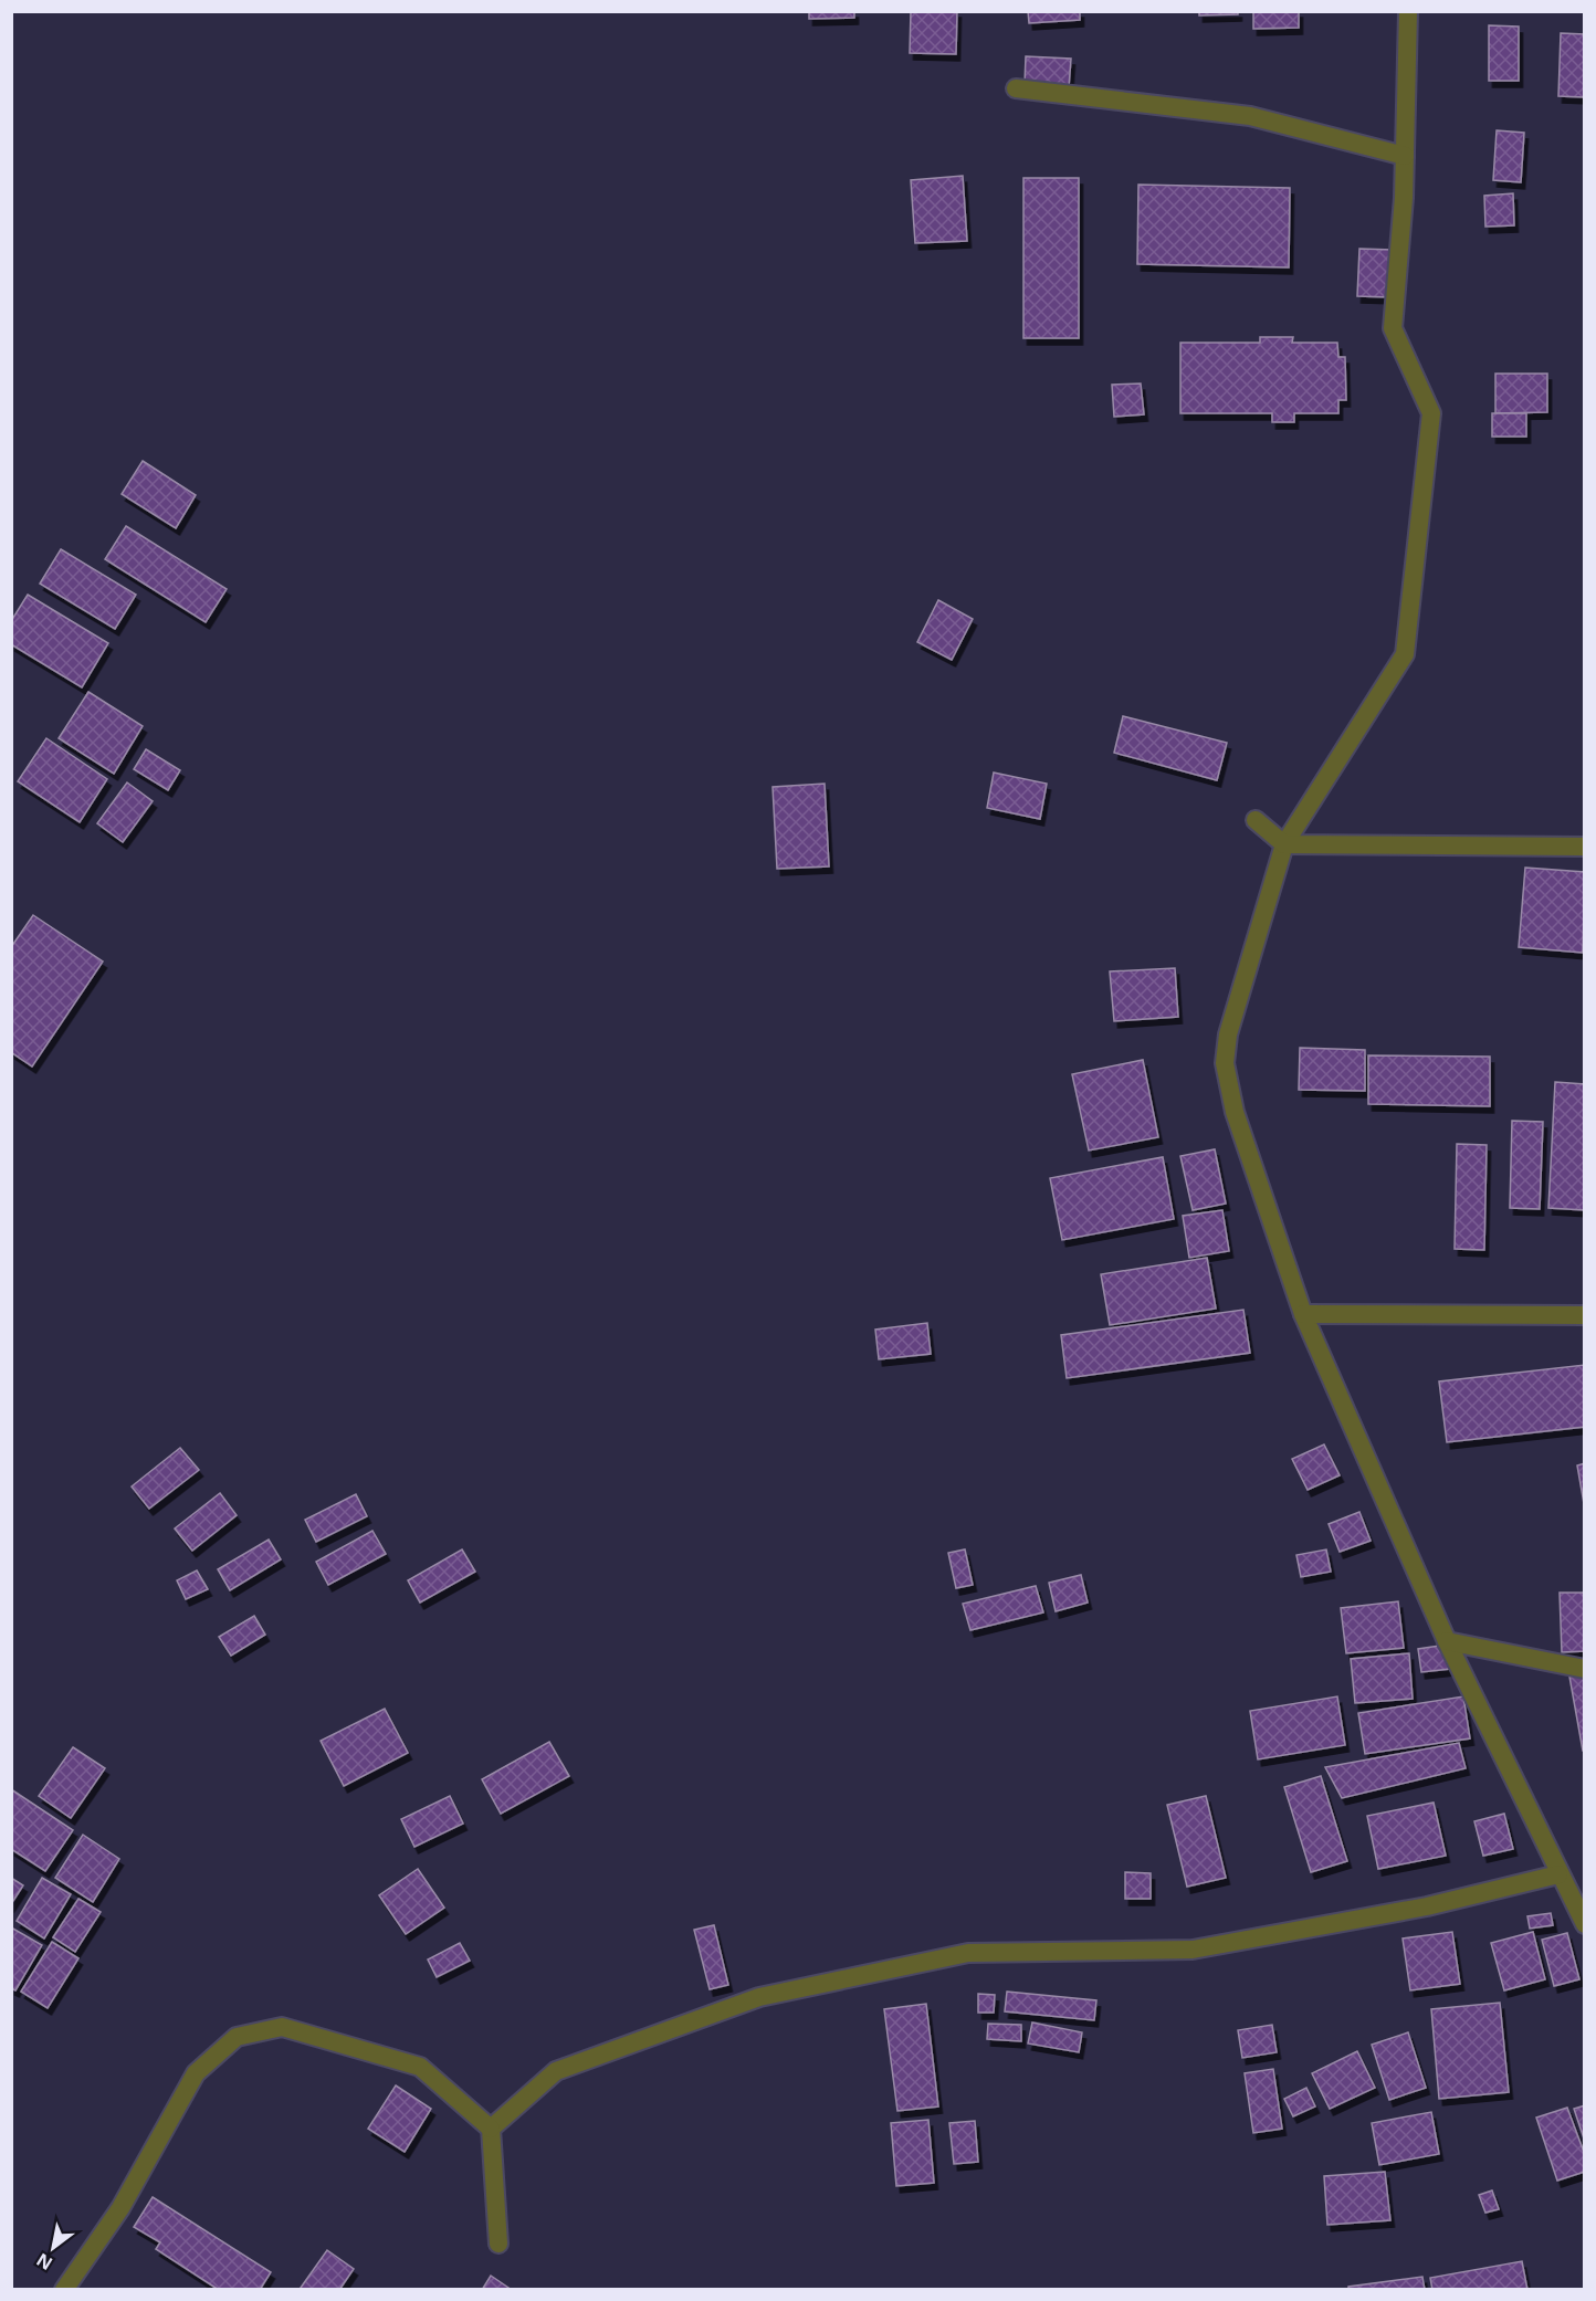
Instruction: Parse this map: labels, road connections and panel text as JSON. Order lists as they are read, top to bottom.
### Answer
{
  "north": "bottom left"
}
